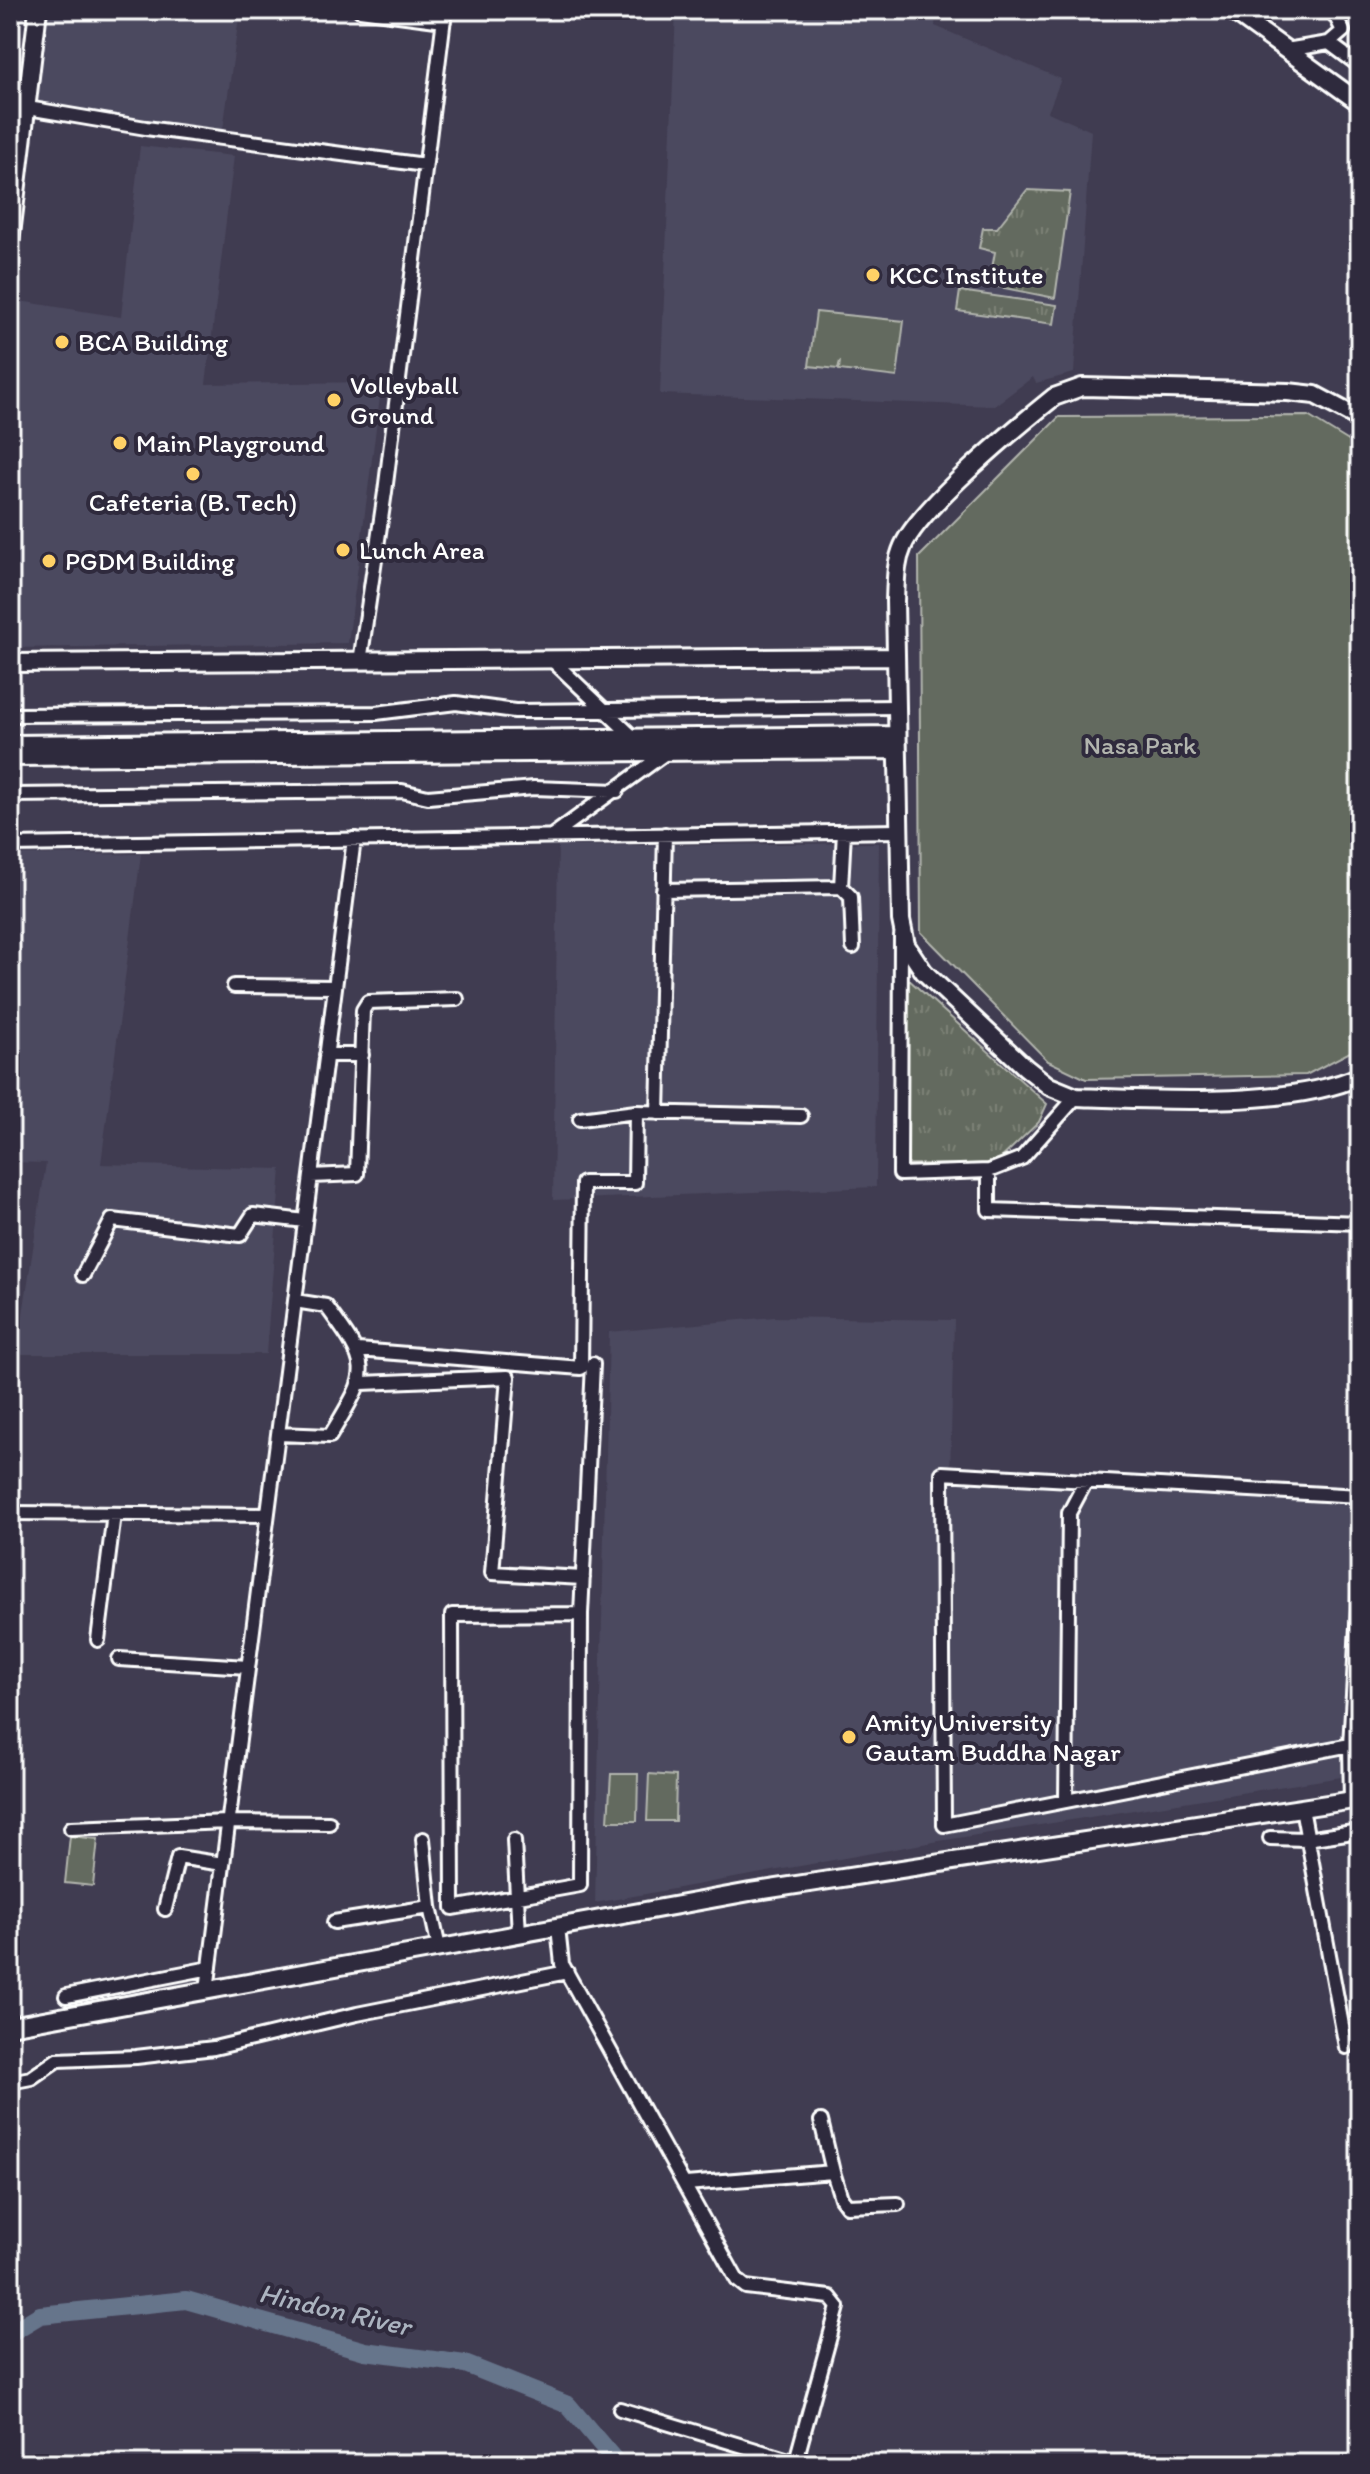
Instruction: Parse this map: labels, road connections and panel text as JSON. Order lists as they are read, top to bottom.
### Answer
{
  "water": ["Hindon River"],
  "parks": ["Nasa Park"],
  "places": [
    "KCC Institute",
    "BCA Building",
    "Volleyball Ground",
    "Main Playground",
    "Cafeteria (B. Tech)",
    "Lunch Area",
    "PGDM Building",
    "Amity University Gautam Buddha Nagar"
  ]
}
